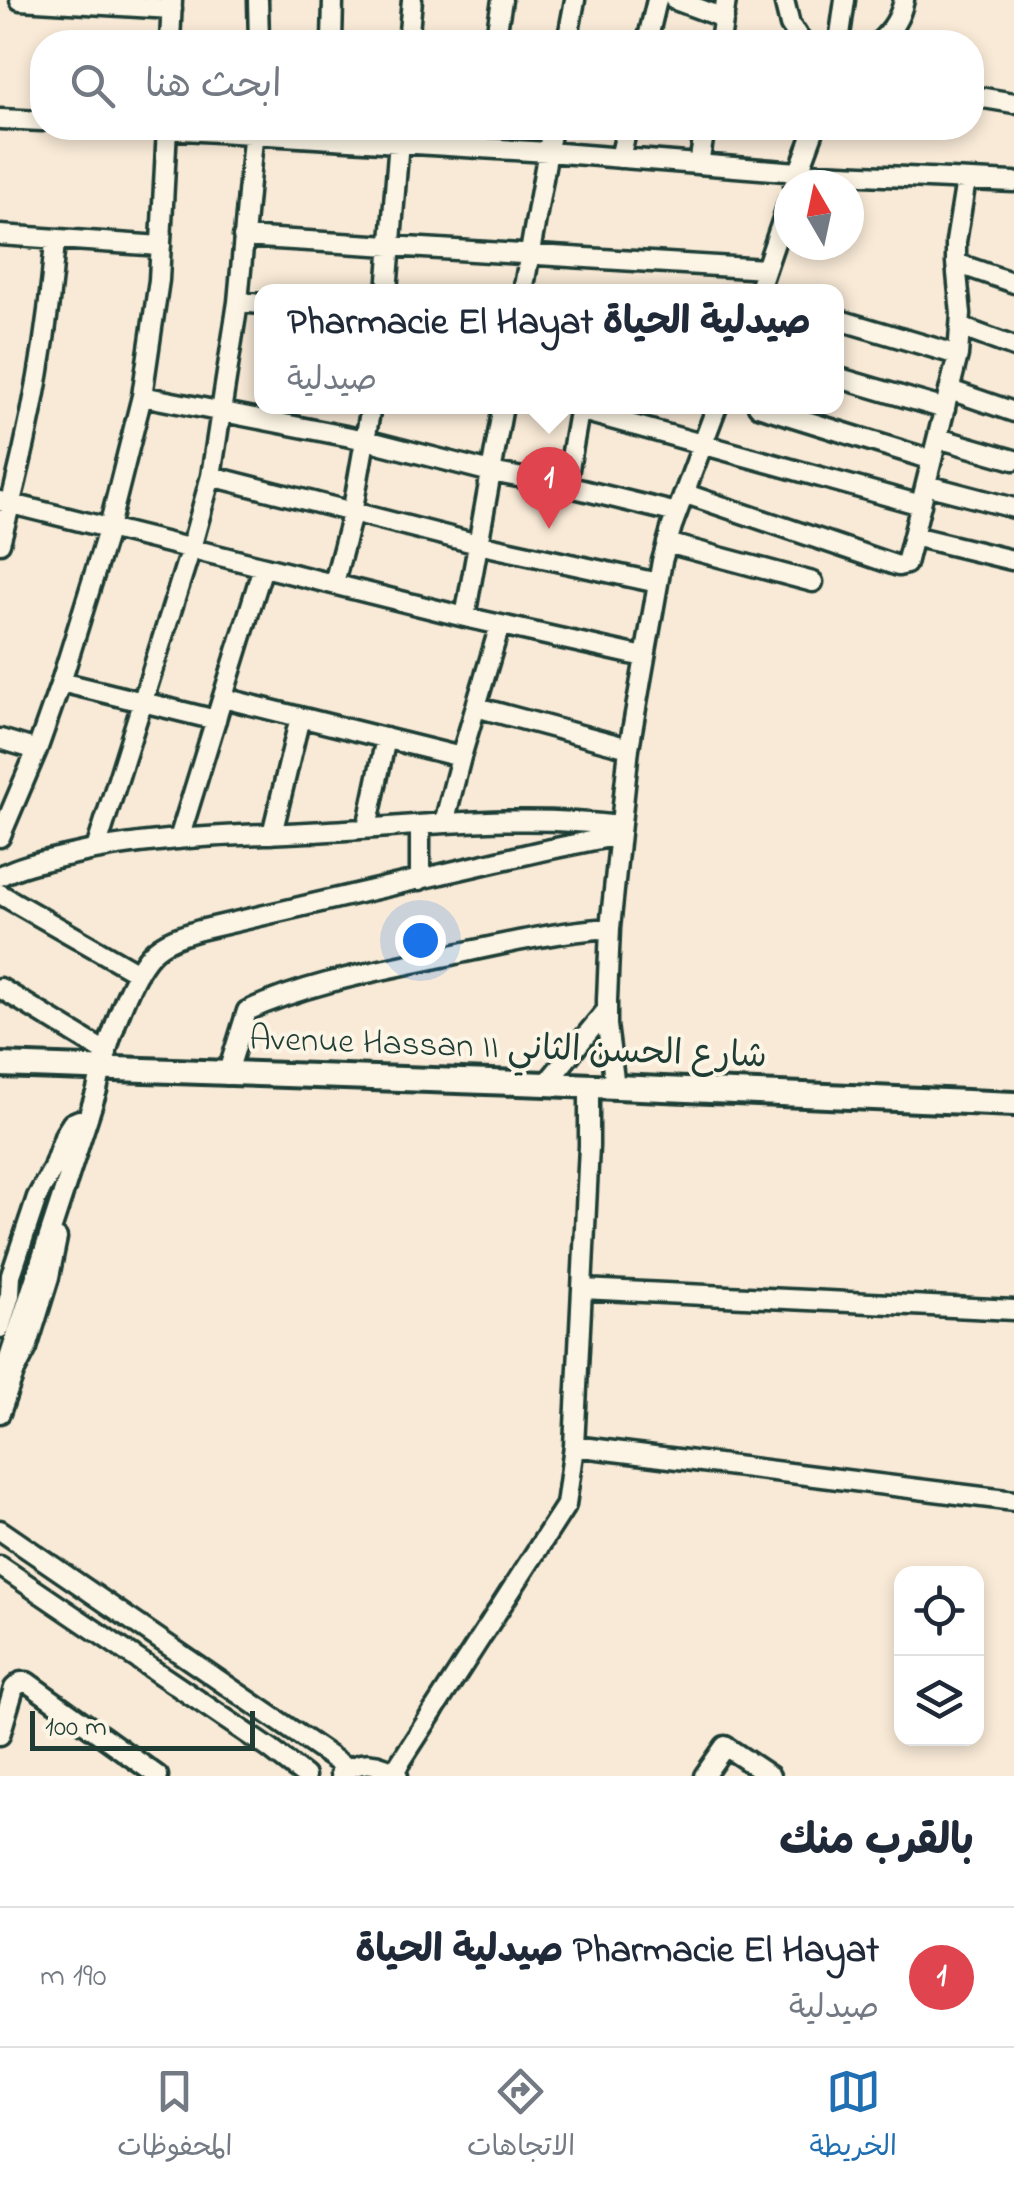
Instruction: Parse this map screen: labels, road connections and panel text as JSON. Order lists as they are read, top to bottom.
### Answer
{
  "streets": {
    "main road": ["Avenue Hassan II شارع الحسن الثاني"]
  },
  "scale_bar": "100 m",
  "north": "top",
  "page": {
    "search": "ابحث هنا",
    "popup": ["Pharmacie El Hayat صيدلية الحياة", "صيدلية"],
    "pins": "1",
    "scale": "100 m",
    "heading": "بالقرب منك",
    "list": [
      {
        "mark": "1",
        "name": "Pharmacie El Hayat صيدلية الحياة",
        "note": "صيدلية",
        "value": "190 m"
      }
    ],
    "nav": ["الخريطة", "الاتجاهات", "المحفوظات"]
  }
}
